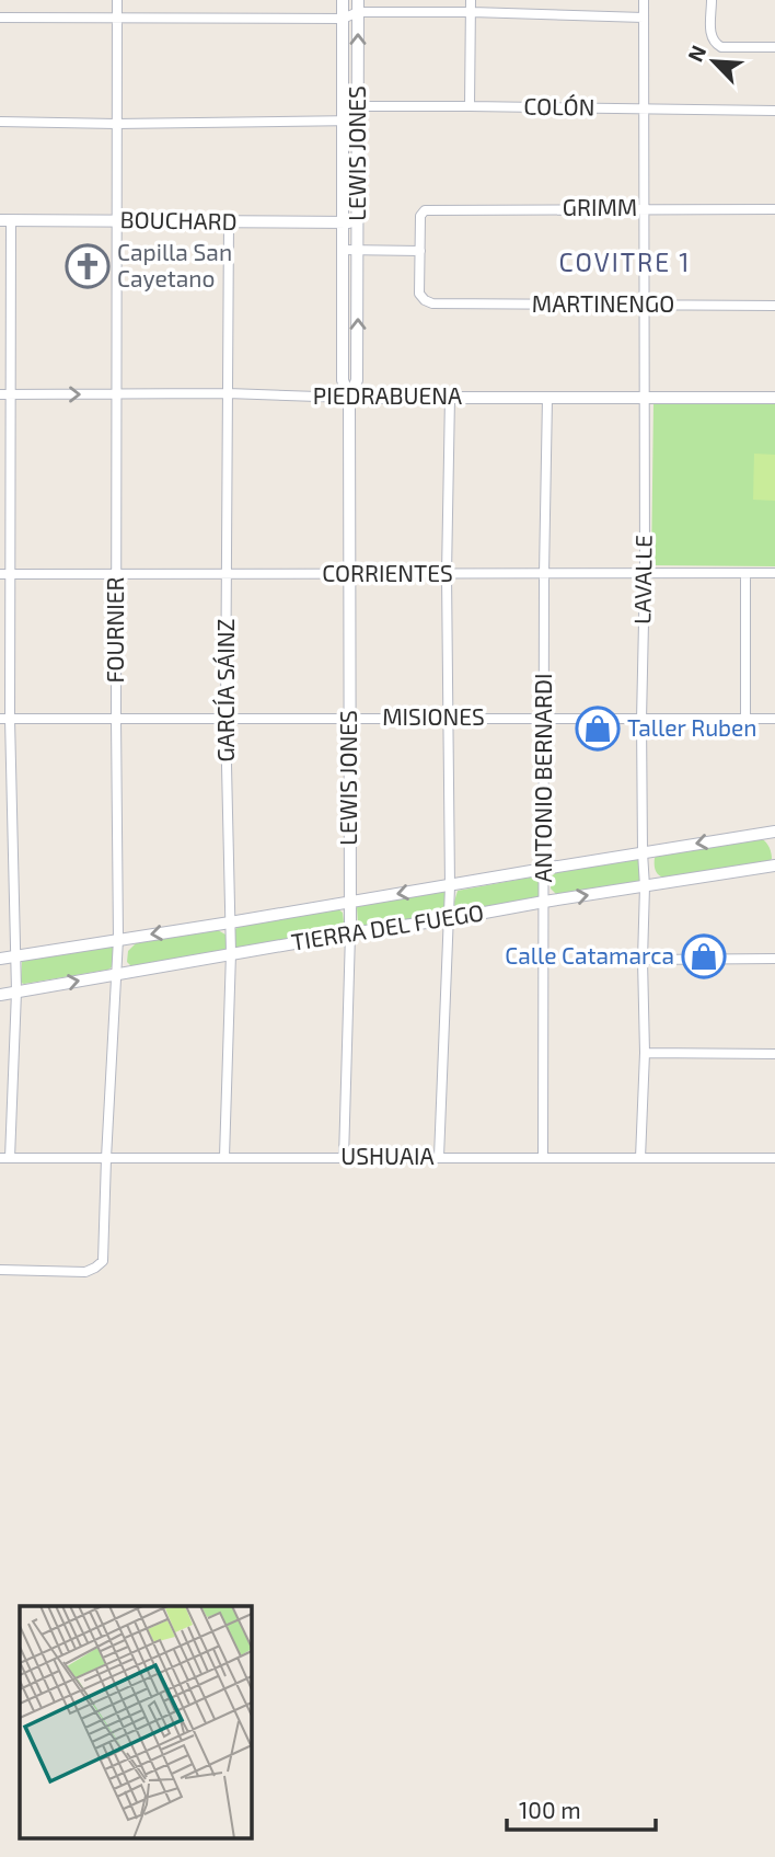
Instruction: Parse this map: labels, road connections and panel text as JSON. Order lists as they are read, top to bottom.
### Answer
{
  "streets": {
    "street": [
      "COLÓN",
      "LEWIS JONES",
      "GRIMM",
      "BOUCHARD",
      "MARTINENGO",
      "PIEDRABUENA",
      "CORRIENTES",
      "LAVALLE",
      "FOURNIER",
      "GARCÍA SÁINZ",
      "MISIONES",
      "ANTONIO BERNARDI",
      "TIERRA DEL FUEGO",
      "USHUAIA"
    ]
  },
  "crossings": [
    ["COLÓN", "LEWIS JONES"],
    ["COLÓN", "LAVALLE"],
    ["LEWIS JONES", "BOUCHARD"],
    ["LEWIS JONES", "PIEDRABUENA"],
    ["LEWIS JONES", "CORRIENTES"],
    ["LEWIS JONES", "MISIONES"],
    ["LEWIS JONES", "TIERRA DEL FUEGO"],
    ["LEWIS JONES", "USHUAIA"],
    ["GRIMM", "MARTINENGO"],
    ["GRIMM", "LAVALLE"],
    ["BOUCHARD", "FOURNIER"],
    ["BOUCHARD", "GARCÍA SÁINZ"],
    ["MARTINENGO", "LAVALLE"],
    ["PIEDRABUENA", "LAVALLE"],
    ["PIEDRABUENA", "FOURNIER"],
    ["PIEDRABUENA", "GARCÍA SÁINZ"],
    ["PIEDRABUENA", "ANTONIO BERNARDI"],
    ["CORRIENTES", "LAVALLE"],
    ["CORRIENTES", "FOURNIER"],
    ["CORRIENTES", "GARCÍA SÁINZ"],
    ["CORRIENTES", "ANTONIO BERNARDI"],
    ["LAVALLE", "MISIONES"],
    ["LAVALLE", "TIERRA DEL FUEGO"],
    ["LAVALLE", "USHUAIA"],
    ["FOURNIER", "MISIONES"],
    ["FOURNIER", "TIERRA DEL FUEGO"],
    ["FOURNIER", "USHUAIA"],
    ["GARCÍA SÁINZ", "MISIONES"],
    ["GARCÍA SÁINZ", "TIERRA DEL FUEGO"],
    ["GARCÍA SÁINZ", "USHUAIA"],
    ["MISIONES", "ANTONIO BERNARDI"],
    ["ANTONIO BERNARDI", "TIERRA DEL FUEGO"],
    ["ANTONIO BERNARDI", "USHUAIA"]
  ],
  "districts": ["COVITRE 1"],
  "places": {
    "church": ["Capilla San Cayetano"],
    "shop": ["Taller Ruben", "Calle Catamarca"]
  },
  "scale_bar": "100 m",
  "north": "top left"
}
